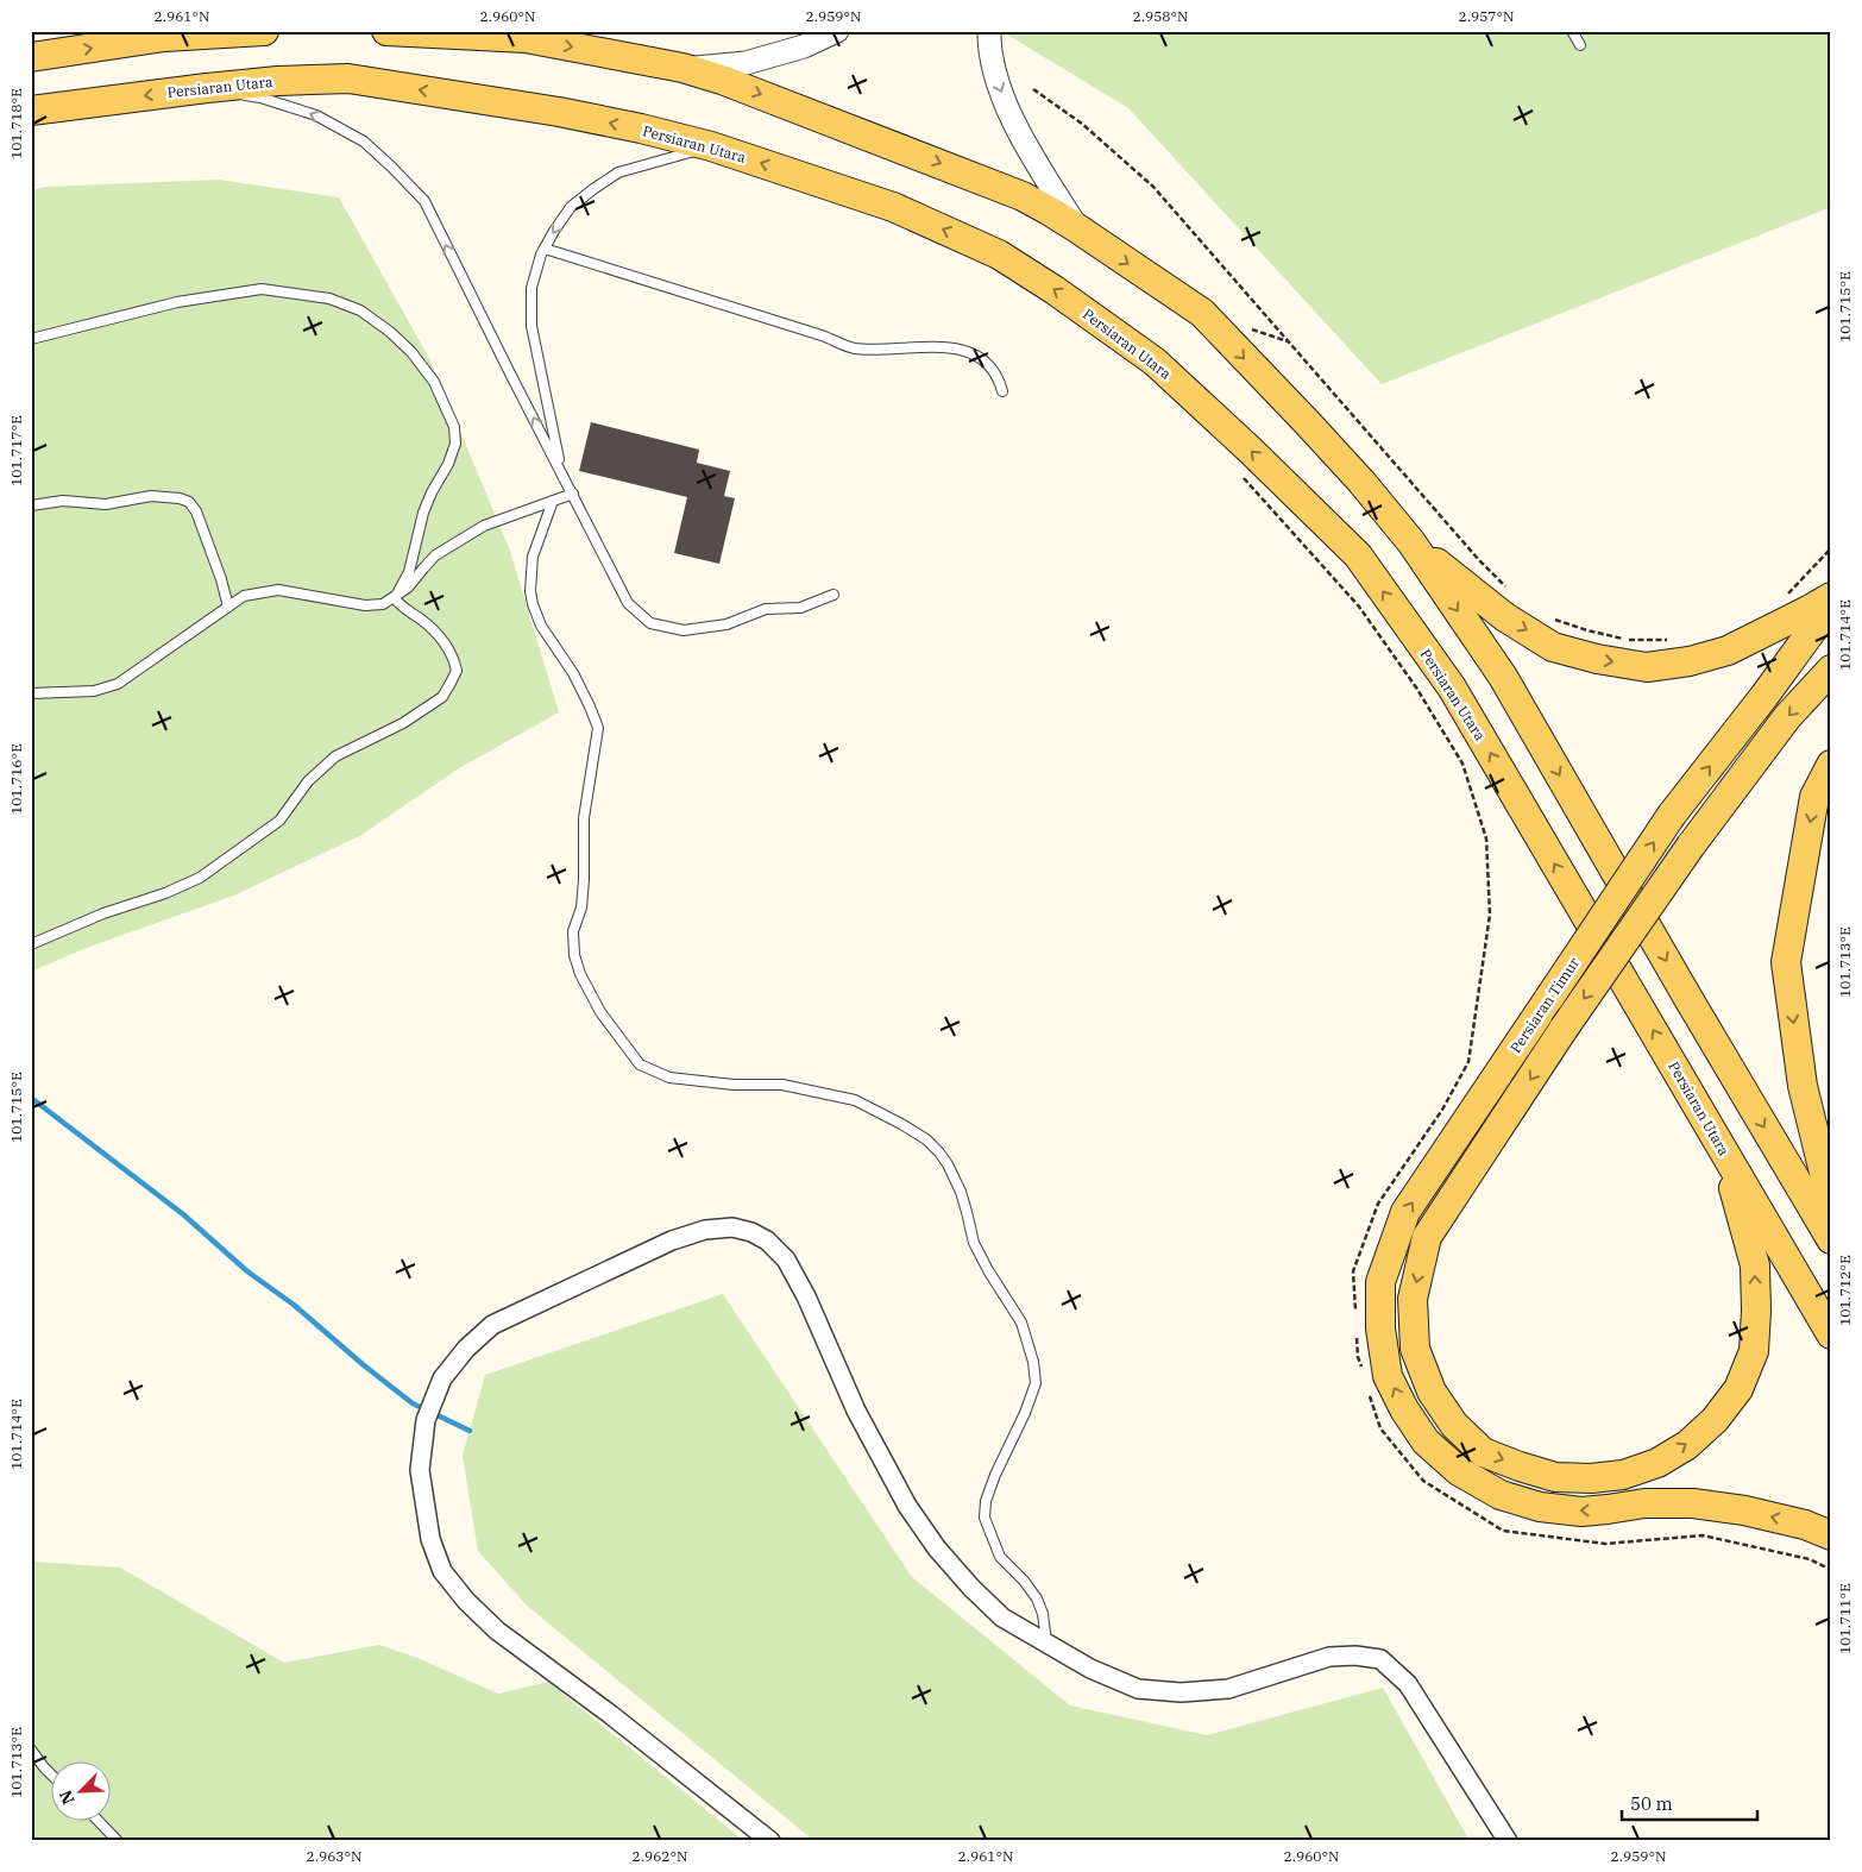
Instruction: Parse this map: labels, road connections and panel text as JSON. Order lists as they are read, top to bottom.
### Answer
{
  "streets": {
    "main road": ["Persiaran Utara", "Persiaran Timur"]
  },
  "crossings": [
    ["Persiaran Utara", "Persiaran Timur"]
  ],
  "scale_bar": "50 m",
  "north": "bottom left",
  "coordinates": [
    "2.961°N",
    "2.960°N",
    "2.959°N",
    "2.958°N",
    "2.957°N",
    "101.718°E",
    "101.715°E",
    "101.717°E",
    "101.714°E",
    "101.716°E",
    "101.713°E",
    "101.712°E",
    "101.711°E",
    "2.963°N",
    "2.962°N"
  ]
}
